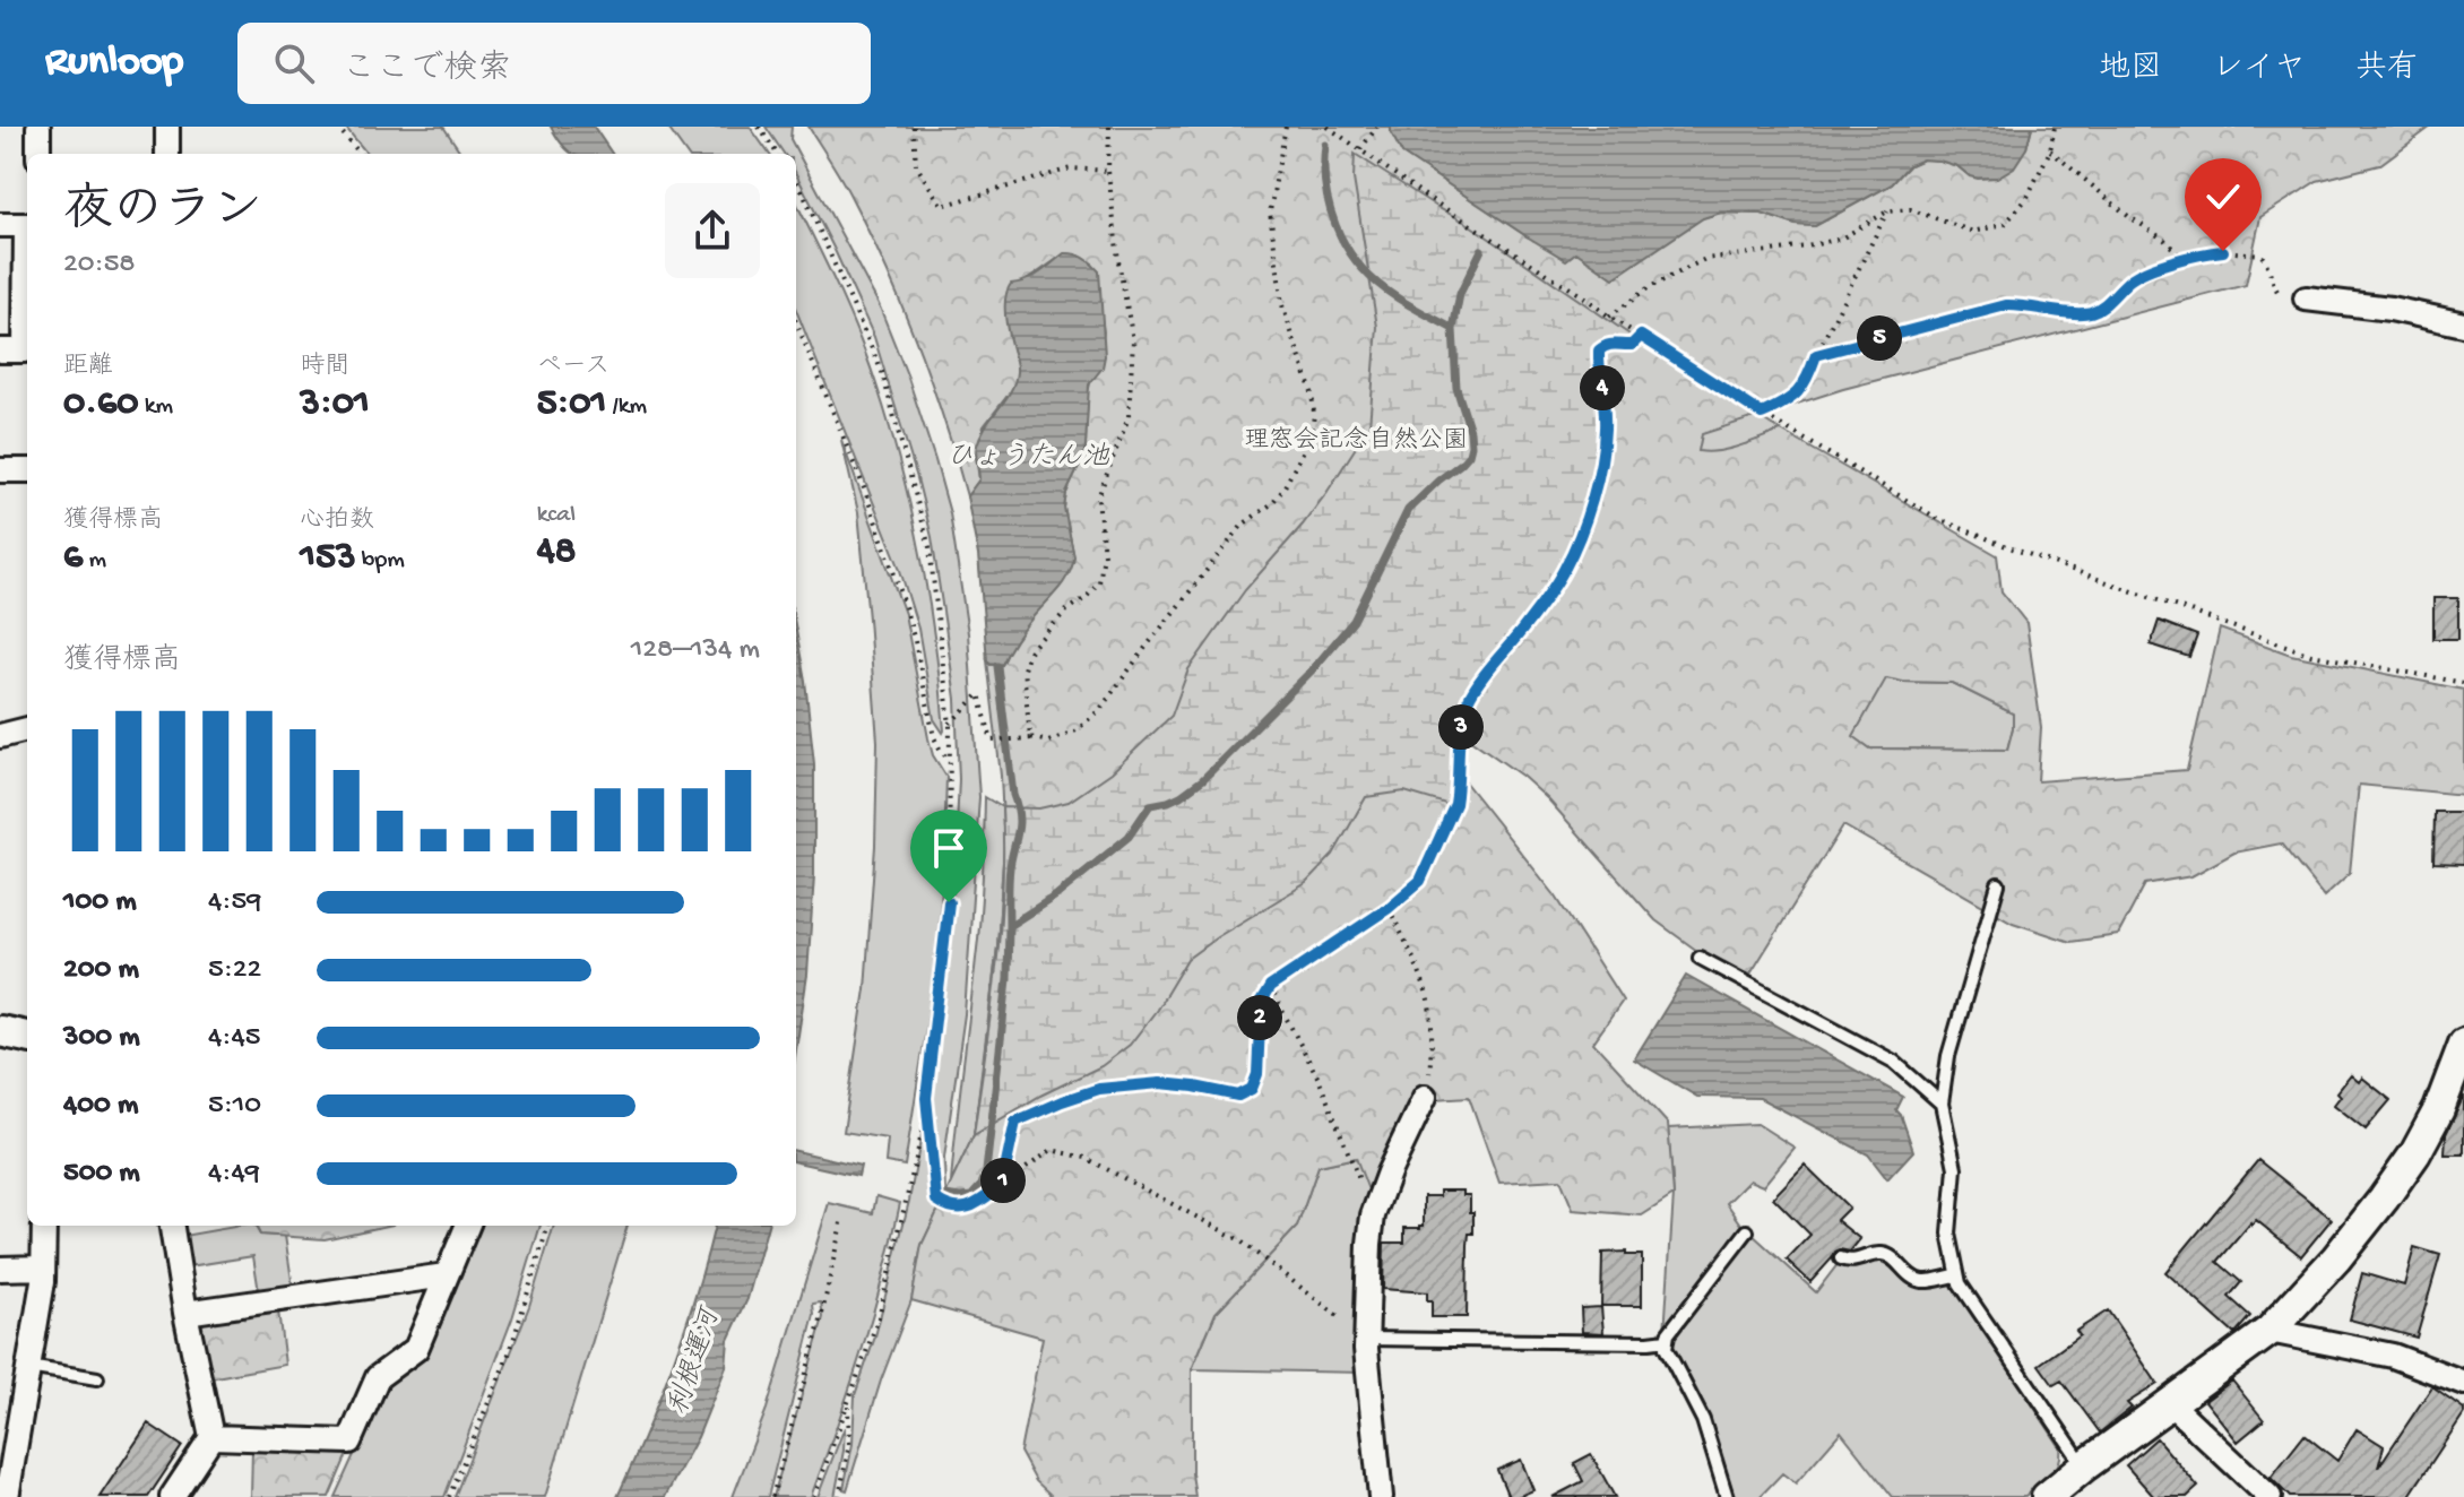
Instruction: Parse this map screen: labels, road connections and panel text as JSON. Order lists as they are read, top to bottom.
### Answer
{
  "water": ["ひょうたん池", "利根運河"],
  "parks": ["理窓会記念自然公園"],
  "page": {
    "header": "Runloop",
    "search": "ここで検索",
    "nav": ["地図", "レイヤ", "共有"],
    "heading": ["夜のラン", "20:58"],
    "stats": [
      ["距離", "0.60 km"],
      ["時間", "3:01"],
      ["ペース", "5:01 /km"],
      ["獲得標高", "6 m"],
      ["心拍数", "153 bpm"],
      ["kcal", "48"]
    ],
    "pins": [
      "5",
      "4",
      "3",
      "2",
      "1"
    ],
    "chart": ["獲得標高", "128–134 m"],
    "list": [
      {
        "name": "100 m",
        "note": "4:59"
      },
      {
        "name": "200 m",
        "note": "5:22"
      },
      {
        "name": "300 m",
        "note": "4:45"
      },
      {
        "name": "400 m",
        "note": "5:10"
      },
      {
        "name": "500 m",
        "note": "4:49"
      }
    ]
  }
}
